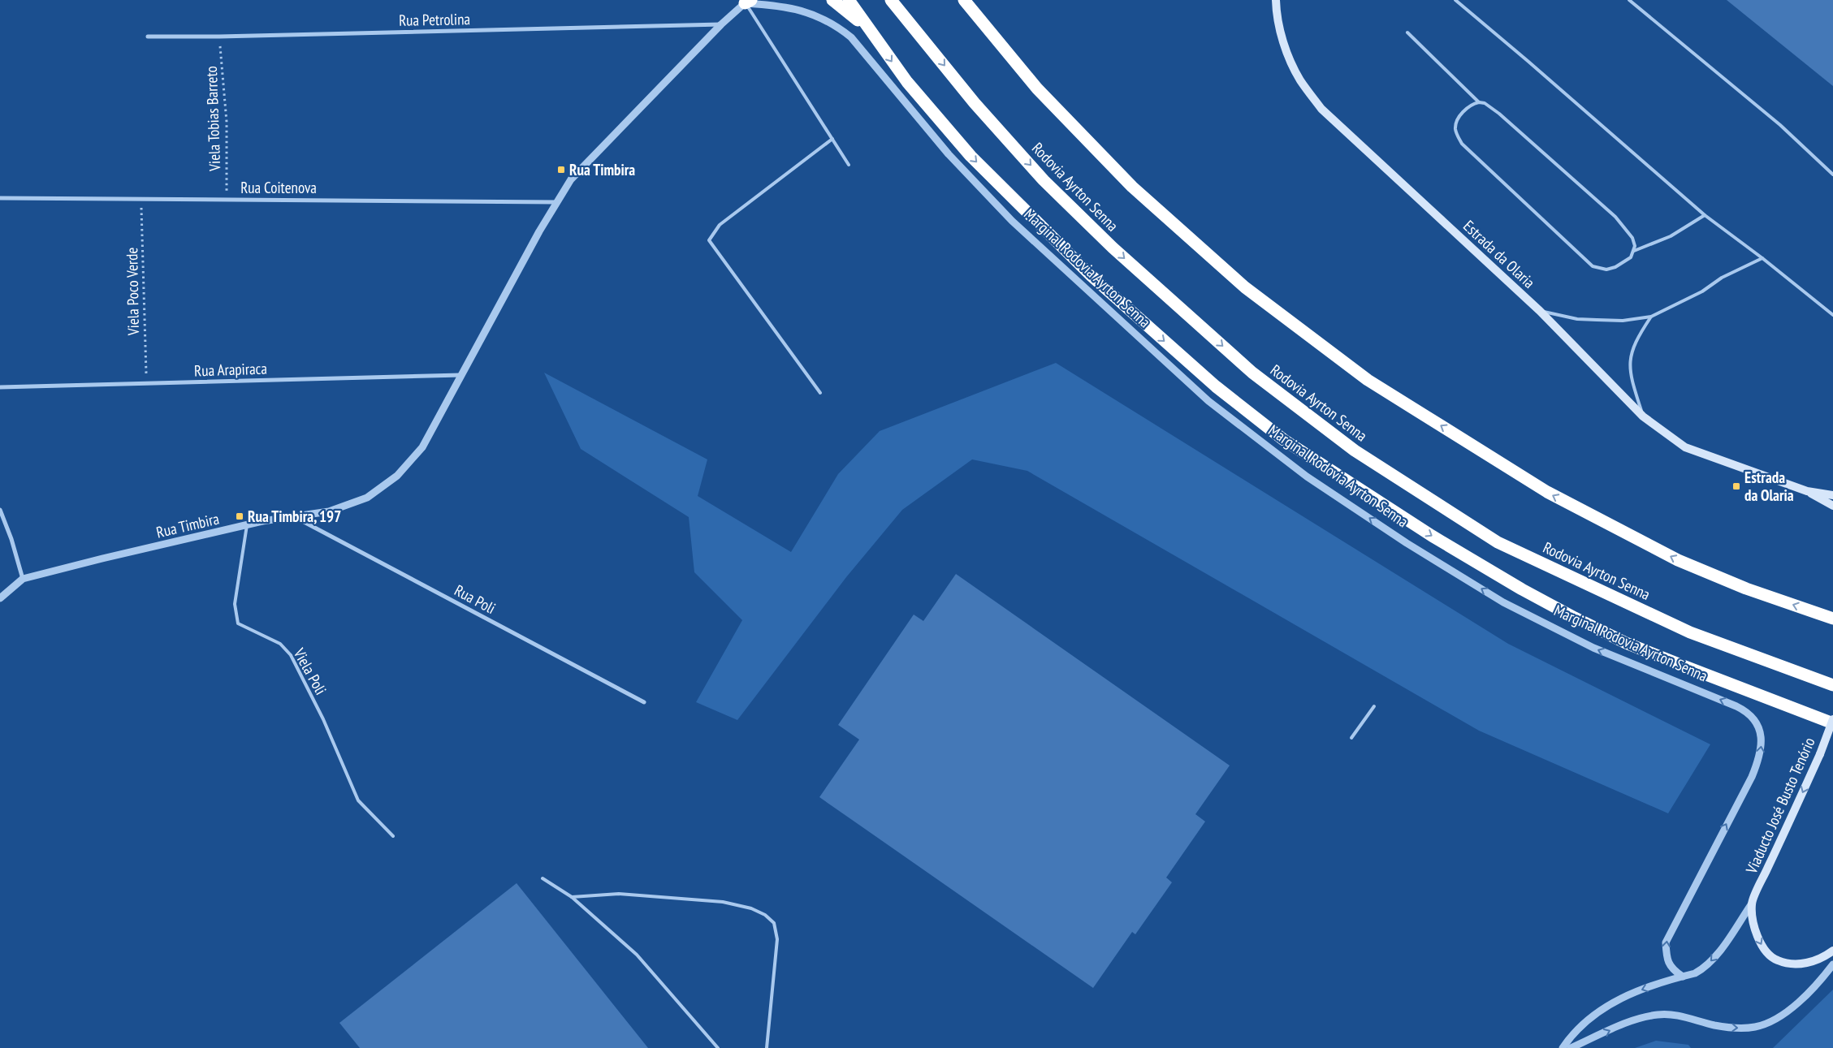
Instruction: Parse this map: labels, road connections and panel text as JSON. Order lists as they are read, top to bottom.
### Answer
{
  "streets": {
    "highway": ["Rodovia Ayrton Senna", "Marginal Rodovia Ayrton Senna"],
    "main road": ["Estrada da Olaria", "Viaducto José Busto Tenório"],
    "street": [
      "Rua Petrolina",
      "Rua Coitenova",
      "Rua Arapiraca",
      "Rua Timbira",
      "Rua Poli"
    ],
    "lane": ["Viela Poli"],
    "path": ["Viela Tobias Barreto", "Viela Poco Verde"]
  },
  "crossings": [
    ["Rua Petrolina", "Viela Tobias Barreto"],
    ["Rua Petrolina", "Rua Timbira"],
    ["Viela Tobias Barreto", "Rua Coitenova"],
    ["Rua Coitenova", "Viela Poco Verde"],
    ["Rua Coitenova", "Rua Timbira"],
    ["Marginal Rodovia Ayrton Senna", "Rua Timbira"],
    ["Viela Poco Verde", "Rua Arapiraca"],
    ["Rua Arapiraca", "Rua Timbira"],
    ["Rua Timbira", "Rua Poli"],
    ["Rua Timbira", "Viela Poli"]
  ],
  "one_way": ["Viaducto José Busto Tenório"],
  "places": {
    "transit": ["Rua Timbira", "Estrada da Olaria", "Rua Timbira, 197"]
  }
}
